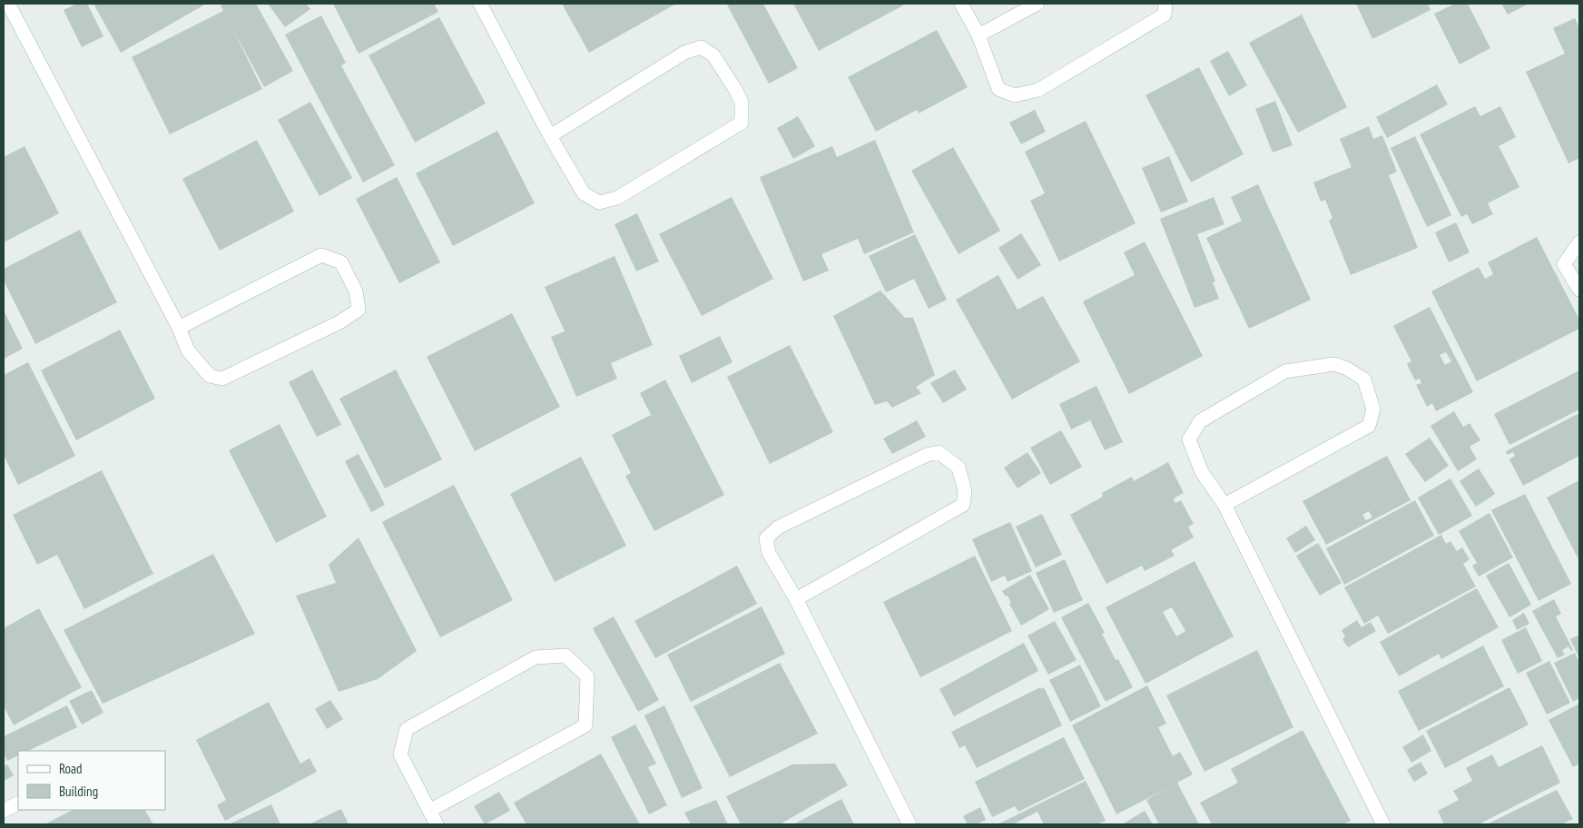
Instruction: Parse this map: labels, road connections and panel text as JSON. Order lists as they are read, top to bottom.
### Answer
{
  "legend": ["Road", "Building"]
}
